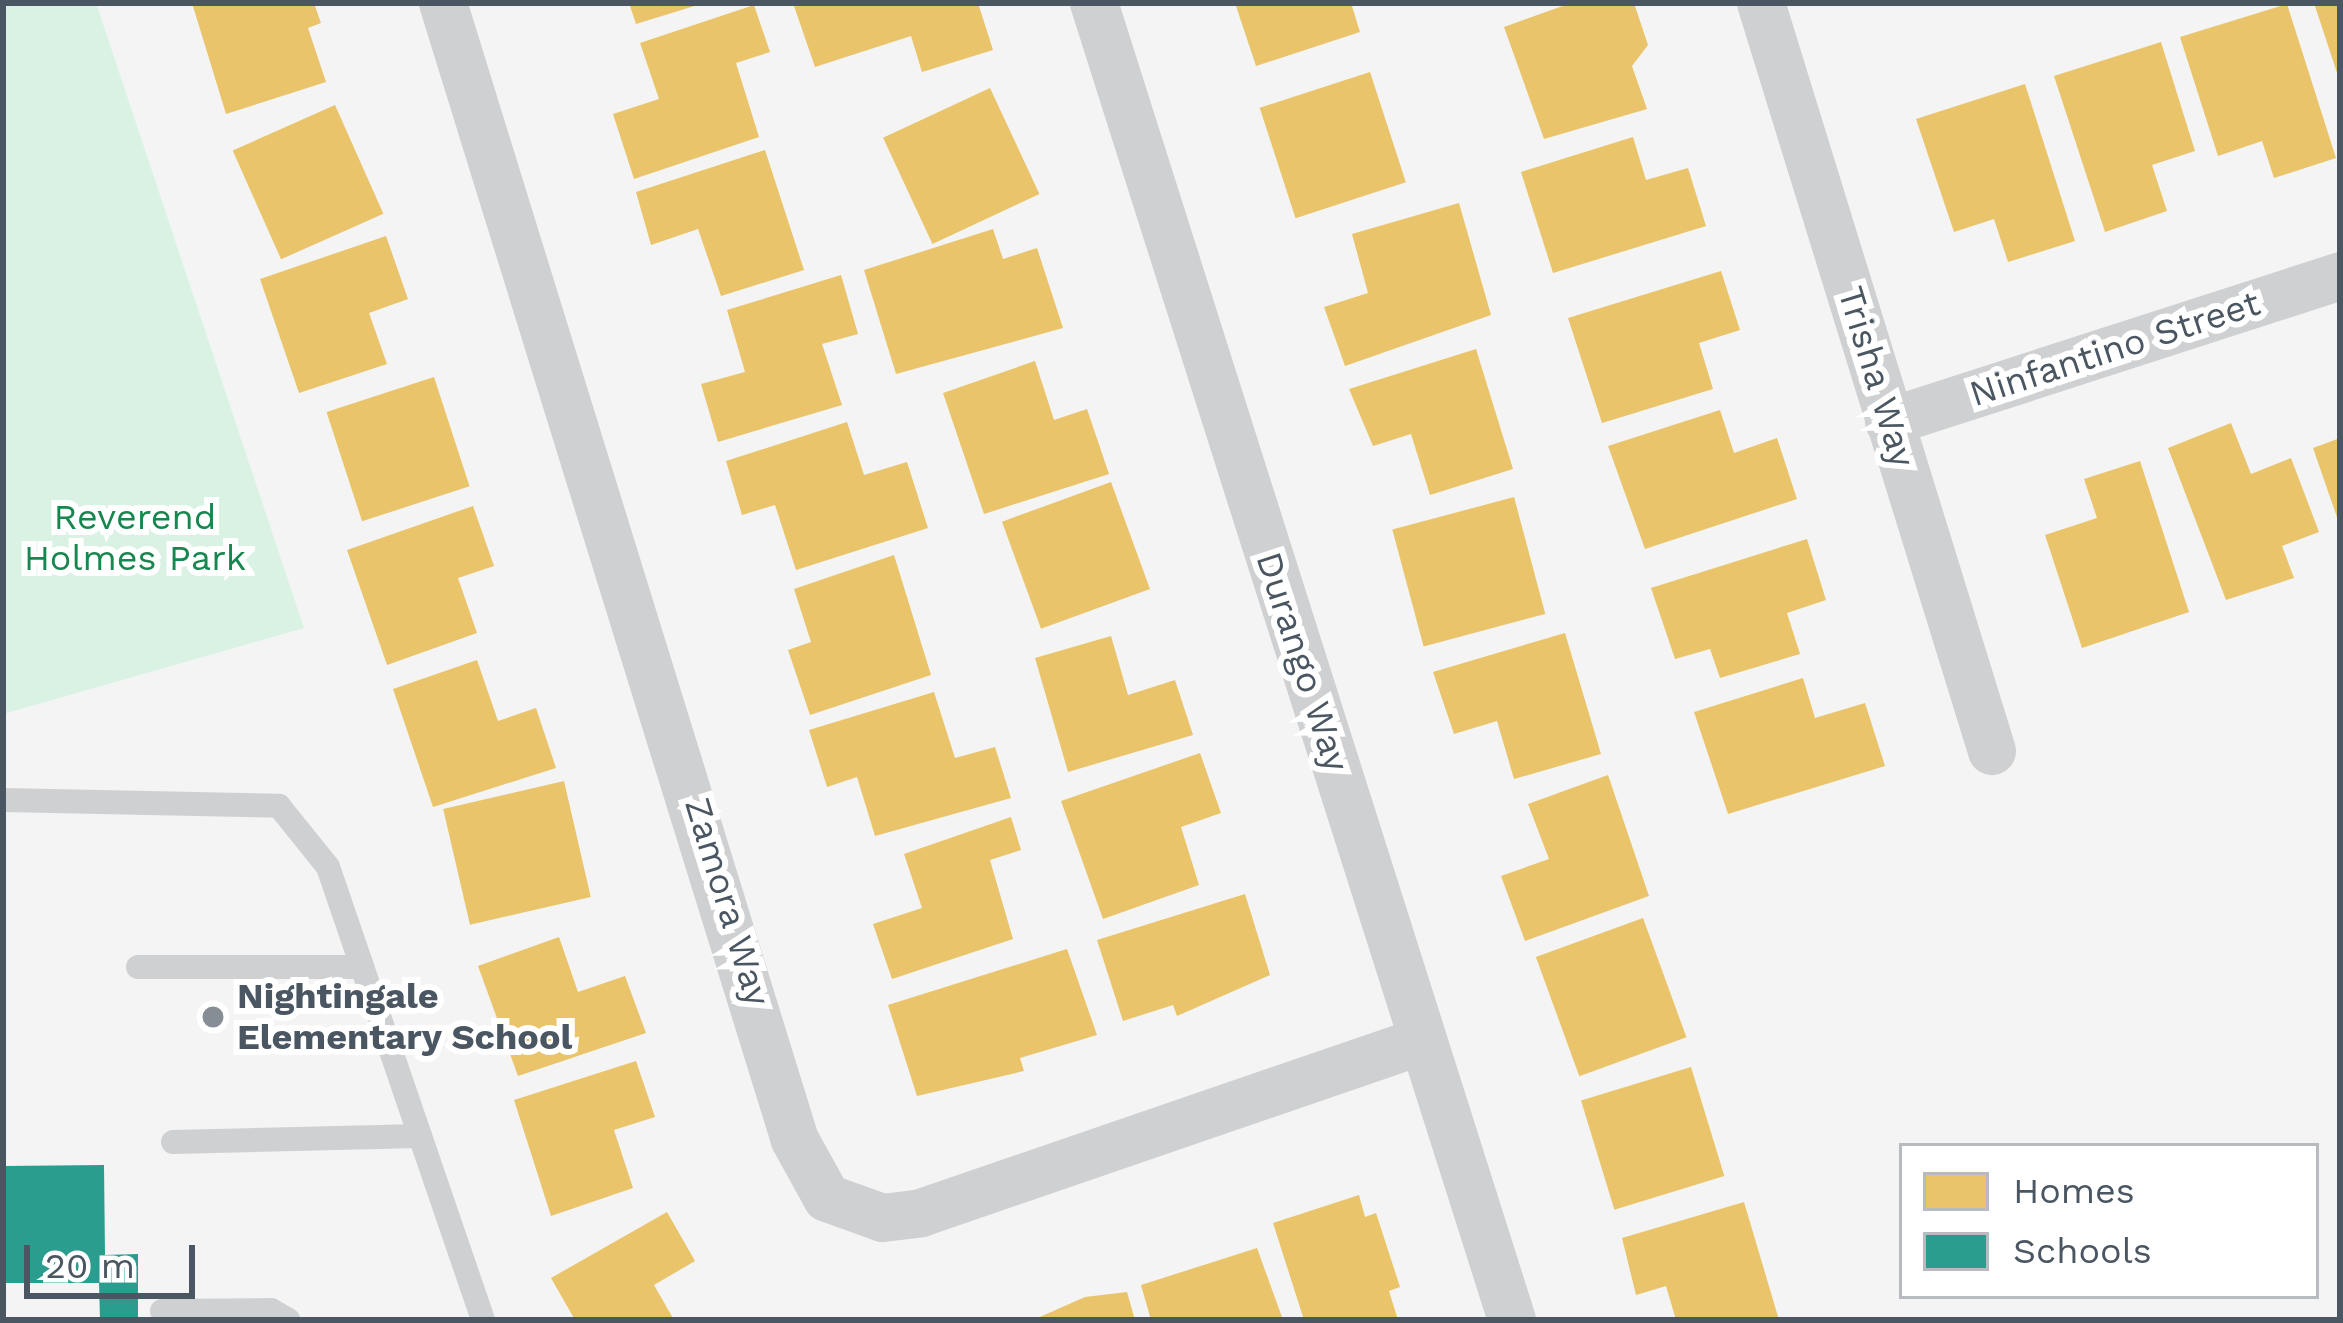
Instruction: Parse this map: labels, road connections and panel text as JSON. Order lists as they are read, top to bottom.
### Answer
{
  "streets": {
    "street": [
      "Ninfantino Street",
      "Trisha Way",
      "Durango Way",
      "Zamora Way"
    ]
  },
  "crossings": [
    ["Ninfantino Street", "Trisha Way"],
    ["Durango Way", "Zamora Way"]
  ],
  "parks": ["Reverend Holmes Park"],
  "places": ["Nightingale Elementary School"],
  "legend": ["Homes", "Schools"],
  "scale_bar": "20 m"
}
